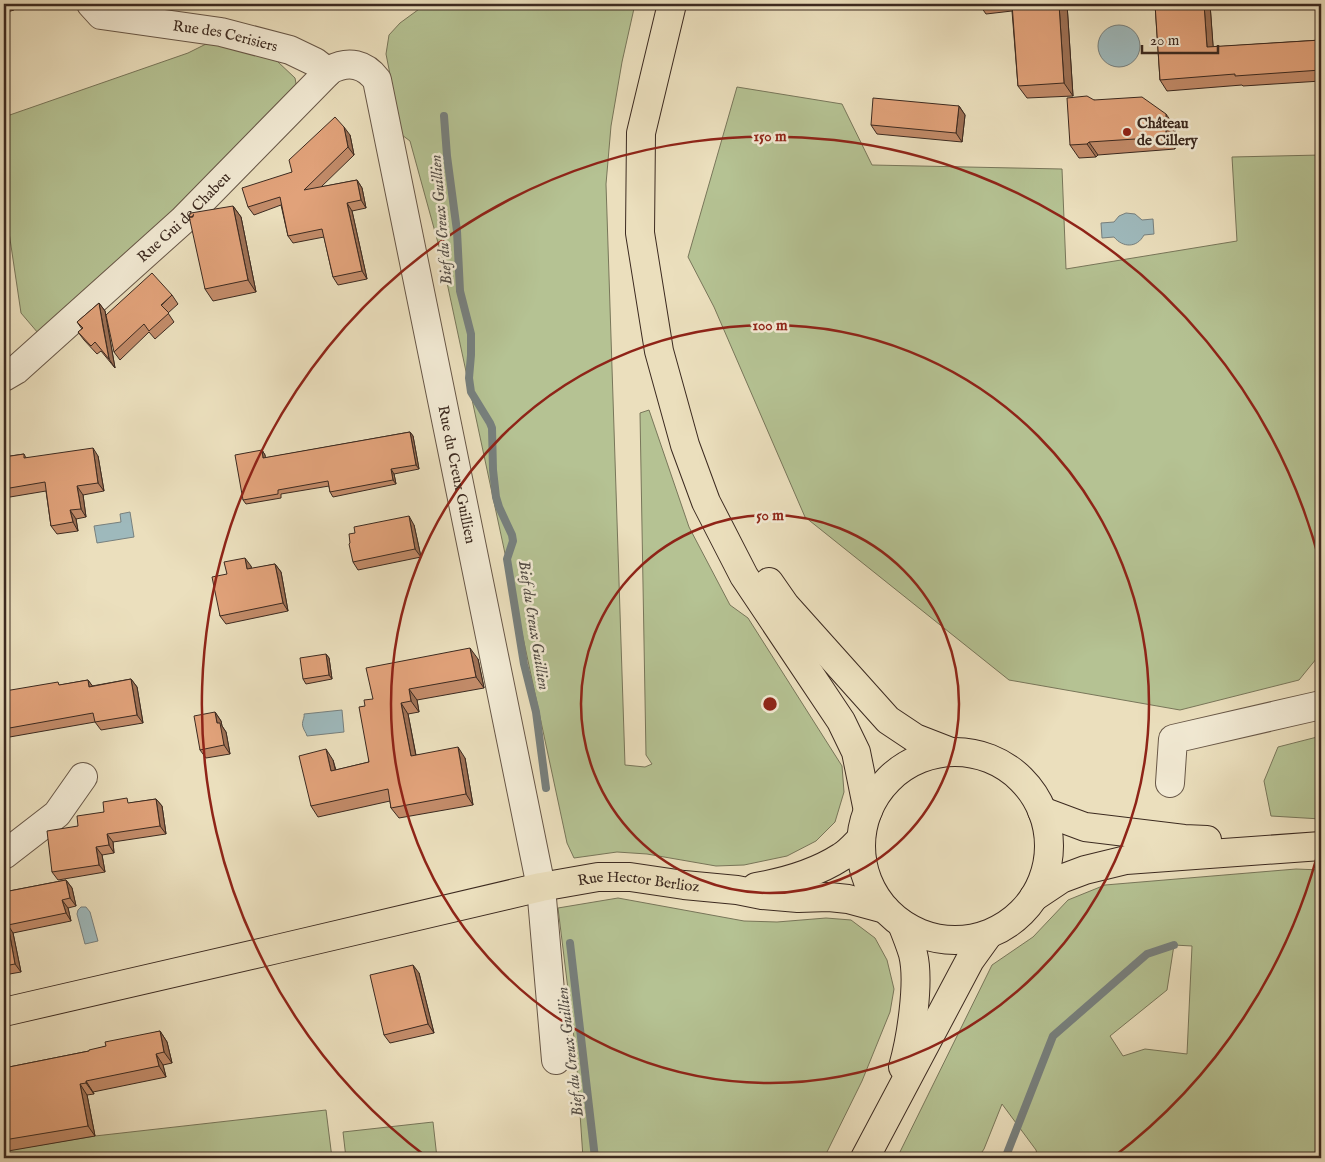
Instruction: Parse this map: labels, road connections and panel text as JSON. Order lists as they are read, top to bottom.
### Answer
{
  "streets": {
    "main road": ["Rue Hector Berlioz"],
    "street": ["Rue des Cerisiers", "Rue Gui de Chabeu", "Rue du Creux Guillien"]
  },
  "crossings": [
    ["Rue des Cerisiers", "Rue Gui de Chabeu"],
    ["Rue Gui de Chabeu", "Rue du Creux Guillien"],
    ["Rue du Creux Guillien", "Rue Hector Berlioz"]
  ],
  "water": ["Bief du Creux Guillien"],
  "places": ["Château de Cillery"],
  "scale_bar": "20 m",
  "rings": ["150 m", "100 m", "50 m"]
}
